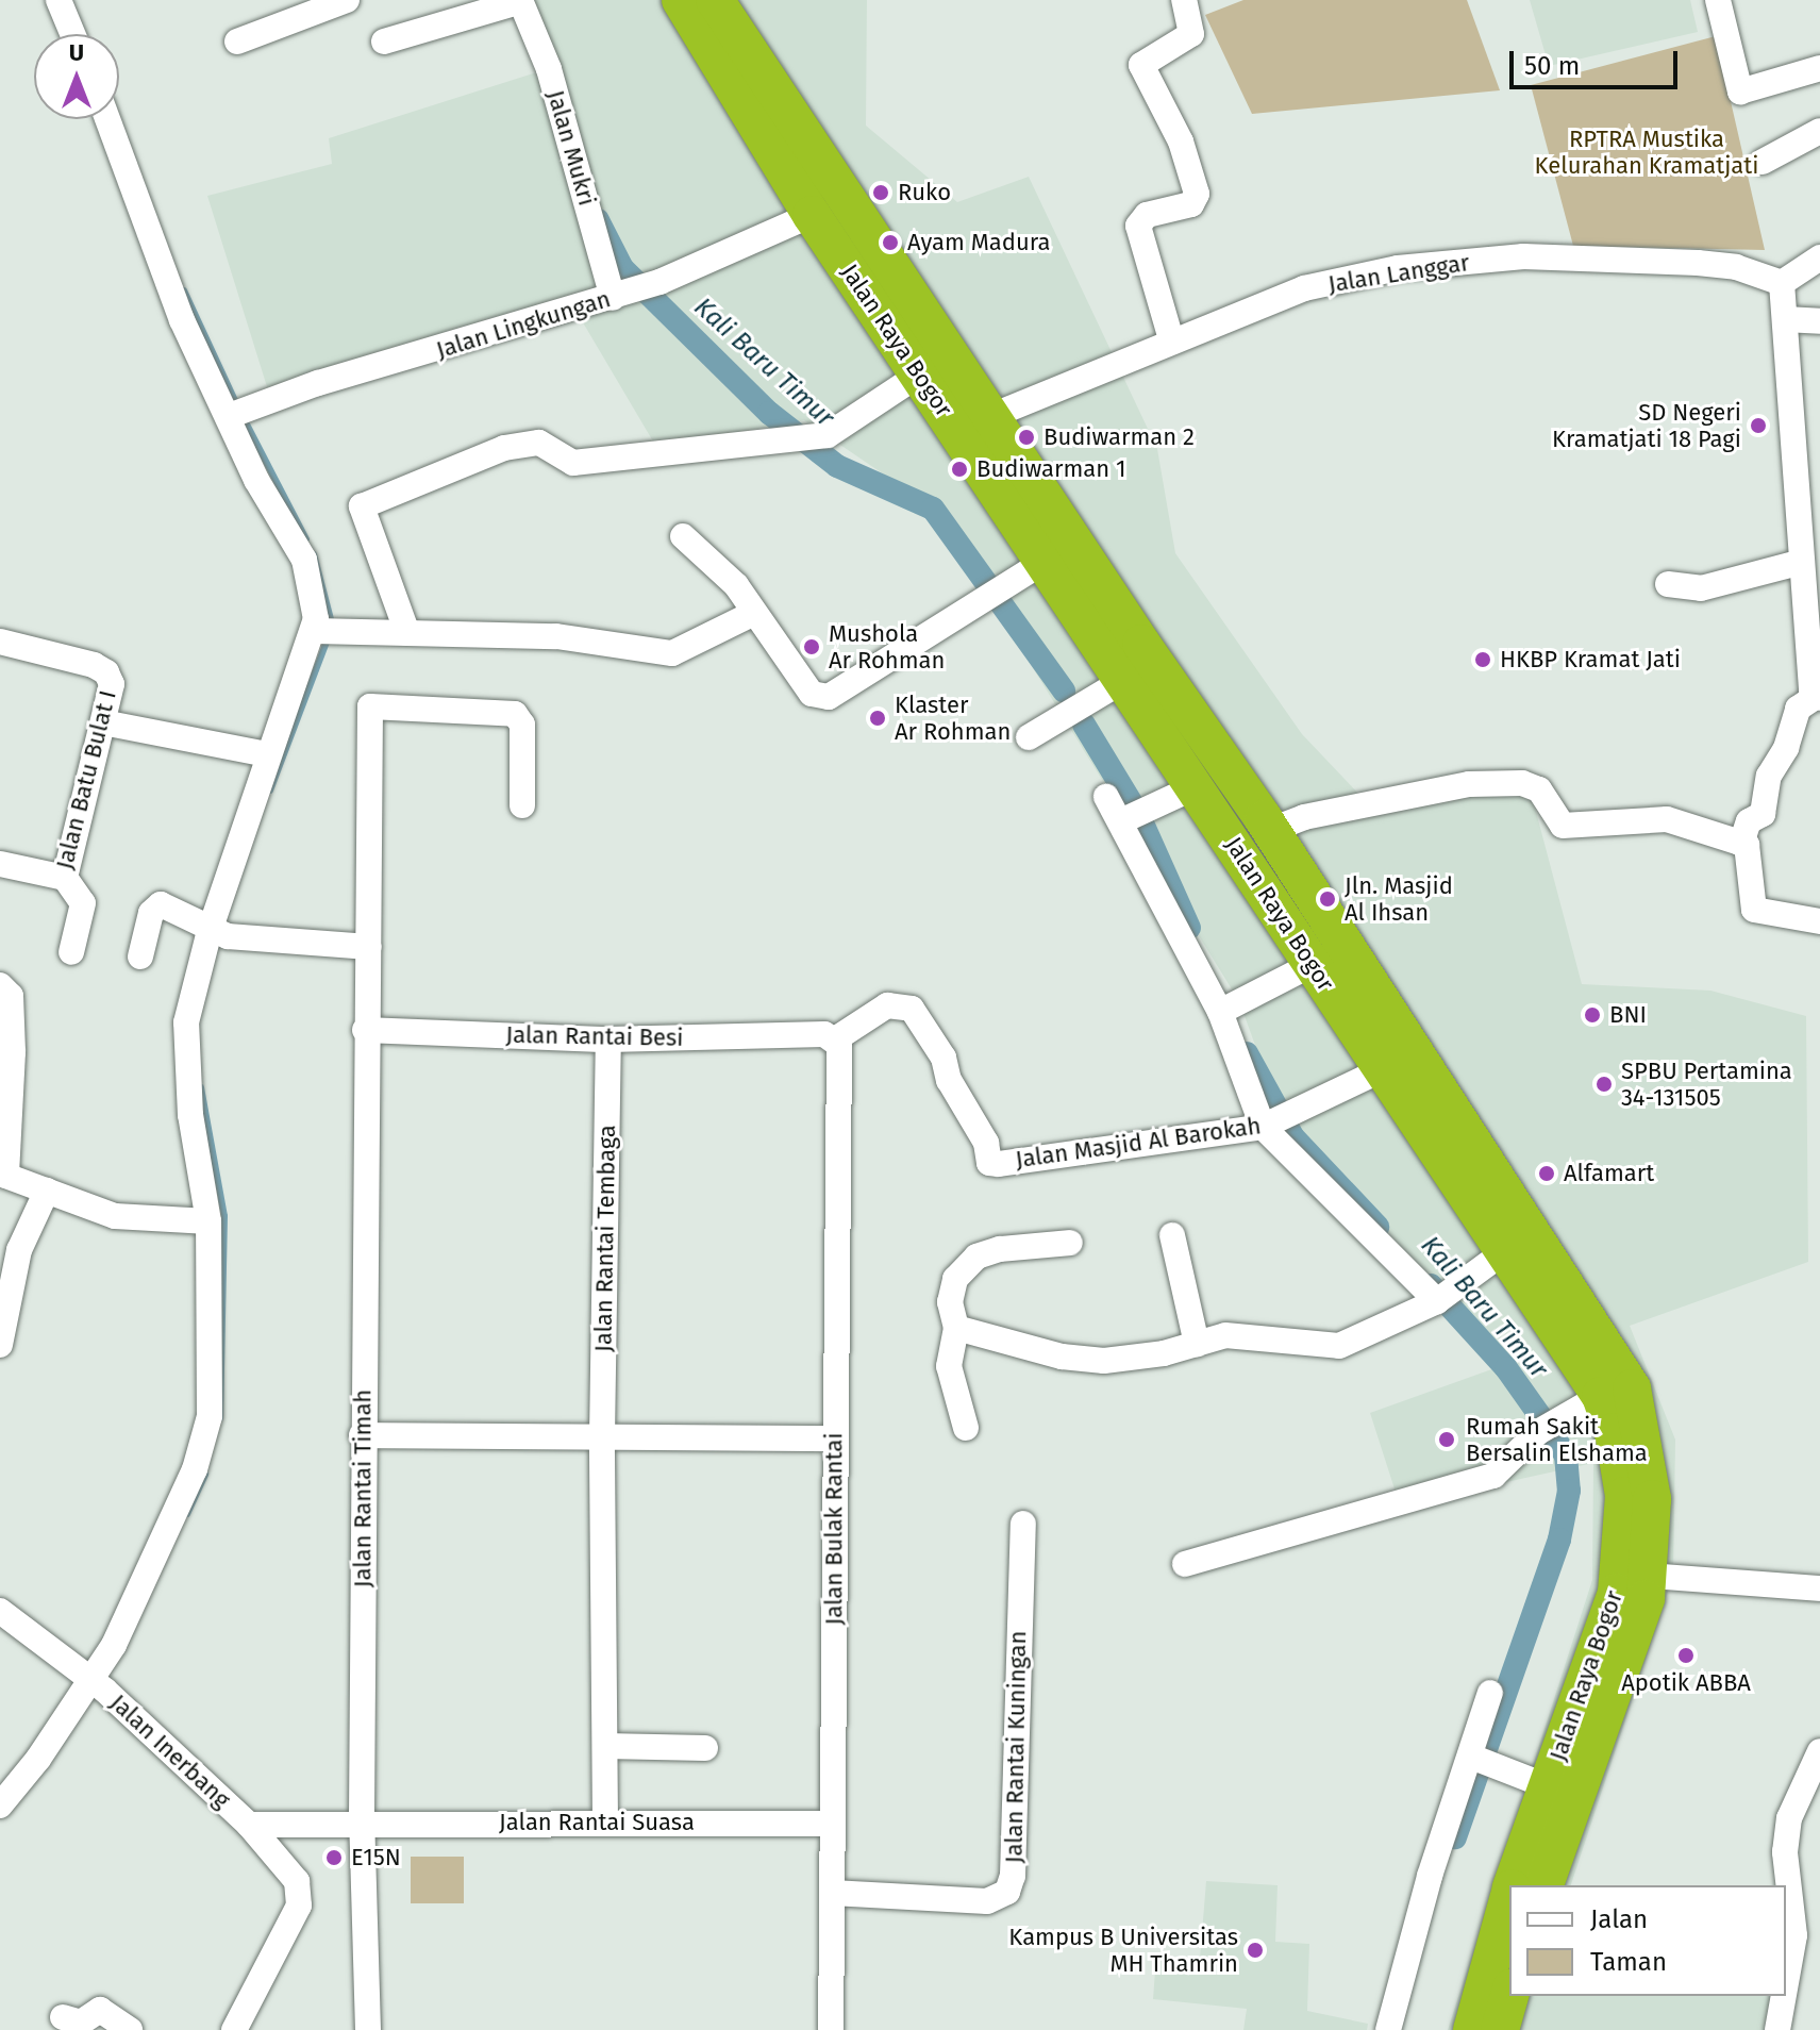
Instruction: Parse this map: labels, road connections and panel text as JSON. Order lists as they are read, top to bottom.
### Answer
{
  "streets": {
    "highway": ["Jalan Raya Bogor"],
    "street": [
      "Jalan Mukri",
      "Jalan Langgar",
      "Jalan Lingkungan",
      "Jalan Batu Bulat I",
      "Jalan Rantai Besi",
      "Jalan Masjid Al Barokah",
      "Jalan Rantai Tembaga",
      "Jalan Rantai Timah",
      "Jalan Bulak Rantai",
      "Jalan Rantai Kuningan",
      "Jalan Inerbang",
      "Jalan Rantai Suasa"
    ]
  },
  "crossings": [
    ["Jalan Mukri", "Jalan Lingkungan"],
    ["Jalan Langgar", "Jalan Raya Bogor"],
    ["Jalan Lingkungan", "Jalan Raya Bogor"],
    ["Jalan Raya Bogor", "Jalan Masjid Al Barokah"],
    ["Jalan Rantai Besi", "Jalan Masjid Al Barokah"],
    ["Jalan Rantai Besi", "Jalan Rantai Tembaga"],
    ["Jalan Rantai Besi", "Jalan Rantai Timah"],
    ["Jalan Rantai Besi", "Jalan Bulak Rantai"],
    ["Jalan Masjid Al Barokah", "Jalan Bulak Rantai"],
    ["Jalan Rantai Tembaga", "Jalan Rantai Suasa"],
    ["Jalan Rantai Timah", "Jalan Inerbang"],
    ["Jalan Rantai Timah", "Jalan Rantai Suasa"],
    ["Jalan Bulak Rantai", "Jalan Rantai Kuningan"],
    ["Jalan Bulak Rantai", "Jalan Rantai Suasa"],
    ["Jalan Inerbang", "Jalan Rantai Suasa"]
  ],
  "water": ["Kali Baru Timur"],
  "parks": ["RPTRA Mustika Kelurahan Kramatjati"],
  "places": [
    "Ruko",
    "Ayam Madura",
    "SD Negeri Kramatjati 18 Pagi",
    "Budiwarman 2",
    "Budiwarman 1",
    "Mushola Ar Rohman",
    "HKBP Kramat Jati",
    "Klaster Ar Rohman",
    "Jln. Masjid Al Ihsan",
    "BNI",
    "SPBU Pertamina 34-131505",
    "Alfamart",
    "Rumah Sakit Bersalin Elshama",
    "Apotik ABBA",
    "E15N",
    "Kampus B Universitas MH Thamrin"
  ],
  "legend": ["Jalan", "Taman"],
  "scale_bar": "50 m",
  "north": "top"
}
